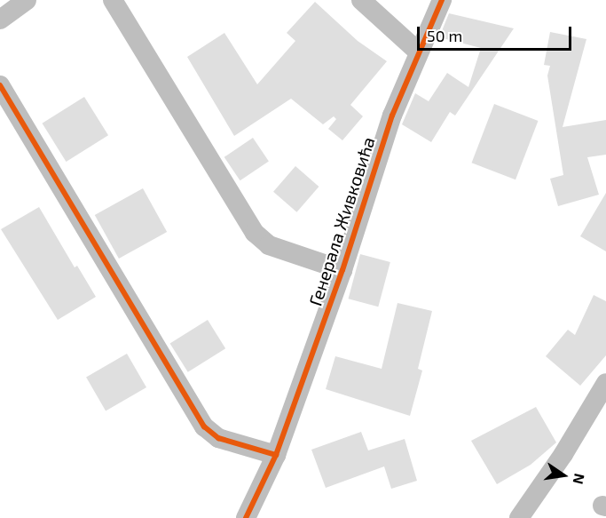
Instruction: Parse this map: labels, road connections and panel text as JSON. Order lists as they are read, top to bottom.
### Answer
{
  "streets": {
    "street": ["Генерала Живковића"]
  },
  "scale_bar": "50 m",
  "north": "right"
}
